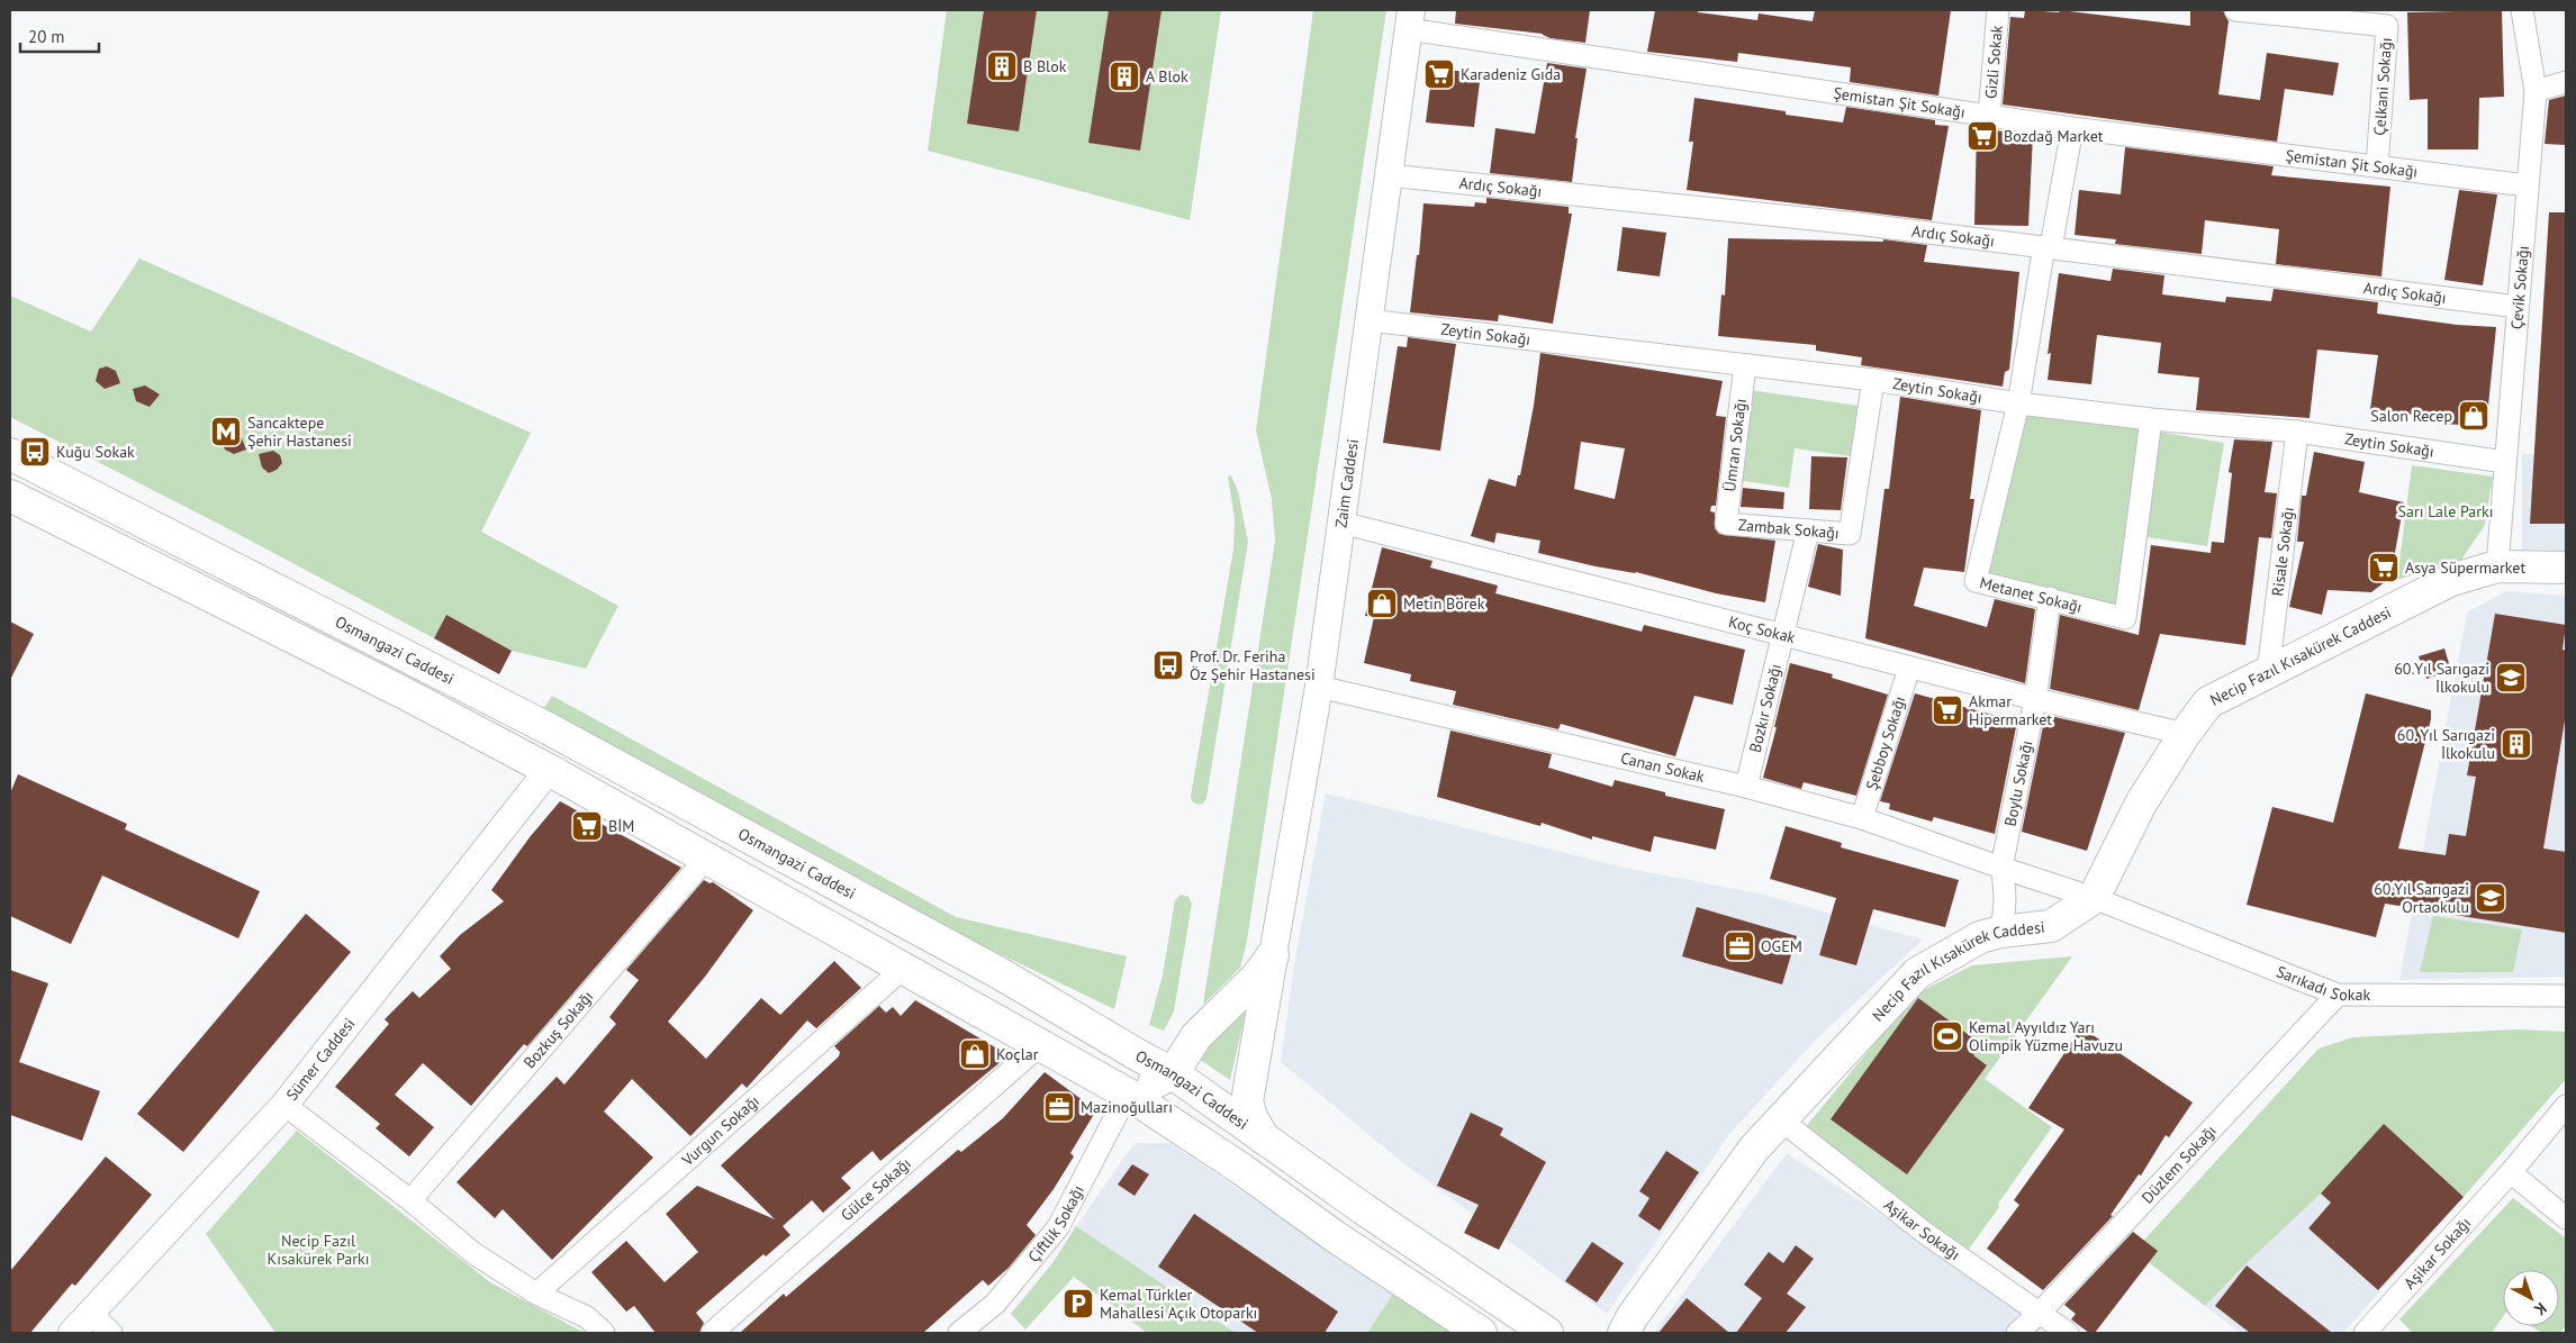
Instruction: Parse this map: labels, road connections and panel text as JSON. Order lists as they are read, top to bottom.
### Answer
{
  "streets": {
    "main road": ["Osmangazi Caddesi", "Necip Fazıl Kısakürek Caddesi"],
    "street": [
      "Gizli Sokak",
      "Çelkani Sokağı",
      "Şemistan Şit Sokağı",
      "Ardıç Sokağı",
      "Çevik Sokağı",
      "Zeytin Sokağı",
      "Ümran Sokağı",
      "Zaim Caddesi",
      "Zambak Sokağı",
      "Risale Sokağı",
      "Metanet Sokağı",
      "Koç Sokak",
      "Bozkır Sokağı",
      "Şebboy Sokağı",
      "Canan Sokak",
      "Boylu Sokağı",
      "Sarıkadı Sokak",
      "Bozkuş Sokağı",
      "Sümer Caddesi",
      "Vurgun Sokağı",
      "Düzlem Sokağı",
      "Gülce Sokağı",
      "Çiftlik Sokağı",
      "Aşikar Sokağı"
    ]
  },
  "crossings": [
    ["Gizli Sokak", "Şemistan Şit Sokağı"],
    ["Çelkani Sokağı", "Şemistan Şit Sokağı"],
    ["Şemistan Şit Sokağı", "Çevik Sokağı"],
    ["Şemistan Şit Sokağı", "Zaim Caddesi"],
    ["Şemistan Şit Sokağı", "Metanet Sokağı"],
    ["Ardıç Sokağı", "Çevik Sokağı"],
    ["Ardıç Sokağı", "Zaim Caddesi"],
    ["Ardıç Sokağı", "Metanet Sokağı"],
    ["Çevik Sokağı", "Zeytin Sokağı"],
    ["Çevik Sokağı", "Necip Fazıl Kısakürek Caddesi"],
    ["Zeytin Sokağı", "Ümran Sokağı"],
    ["Zeytin Sokağı", "Zaim Caddesi"],
    ["Zeytin Sokağı", "Zambak Sokağı"],
    ["Zeytin Sokağı", "Risale Sokağı"],
    ["Zeytin Sokağı", "Metanet Sokağı"],
    ["Ümran Sokağı", "Zambak Sokağı"],
    ["Zaim Caddesi", "Koç Sokak"],
    ["Zaim Caddesi", "Canan Sokak"],
    ["Zambak Sokağı", "Bozkır Sokağı"],
    ["Risale Sokağı", "Necip Fazıl Kısakürek Caddesi"],
    ["Metanet Sokağı", "Boylu Sokağı"],
    ["Koç Sokak", "Necip Fazıl Kısakürek Caddesi"],
    ["Koç Sokak", "Bozkır Sokağı"],
    ["Koç Sokak", "Şebboy Sokağı"],
    ["Koç Sokak", "Boylu Sokağı"],
    ["Necip Fazıl Kısakürek Caddesi", "Canan Sokak"],
    ["Necip Fazıl Kısakürek Caddesi", "Sarıkadı Sokak"],
    ["Necip Fazıl Kısakürek Caddesi", "Aşikar Sokağı"],
    ["Bozkır Sokağı", "Canan Sokak"],
    ["Şebboy Sokağı", "Canan Sokak"],
    ["Canan Sokak", "Boylu Sokağı"],
    ["Canan Sokak", "Sarıkadı Sokak"],
    ["Sarıkadı Sokak", "Düzlem Sokağı"],
    ["Düzlem Sokağı", "Aşikar Sokağı"]
  ],
  "parks": ["Sarı Lale Parkı", "Necip Fazıl Kısakürek Parkı"],
  "places": {
    "building": ["B Blok", "A Blok", "60. Yıl Sarıgazi İlkokulu"],
    "supermarket": [
      "Karadeniz Gıda",
      "Bozdağ Market",
      "Asya Süpermarket",
      "Akmar Hipermarket",
      "BİM"
    ],
    "shop": ["Salon Recep", "Metin Börek", "Koçlar"],
    "metro station": ["Sancaktepe Şehir Hastanesi"],
    "bus stop": ["Kuğu Sokak", "Prof. Dr. Feriha Öz Şehir Hastanesi"],
    "school or university": ["60.Yıl Sarıgazi İlkokulu", "60.Yıl Sarıgazi Ortaokulu"],
    "office": ["OGEM", "Mazinoğulları"],
    "sports": ["Kemal Ayyıldız Yarı Olimpik Yüzme Havuzu"],
    "parking": ["Kemal Türkler Mahallesi Açık Otoparkı"]
  },
  "scale_bar": "20 m",
  "north": "bottom right"
}
